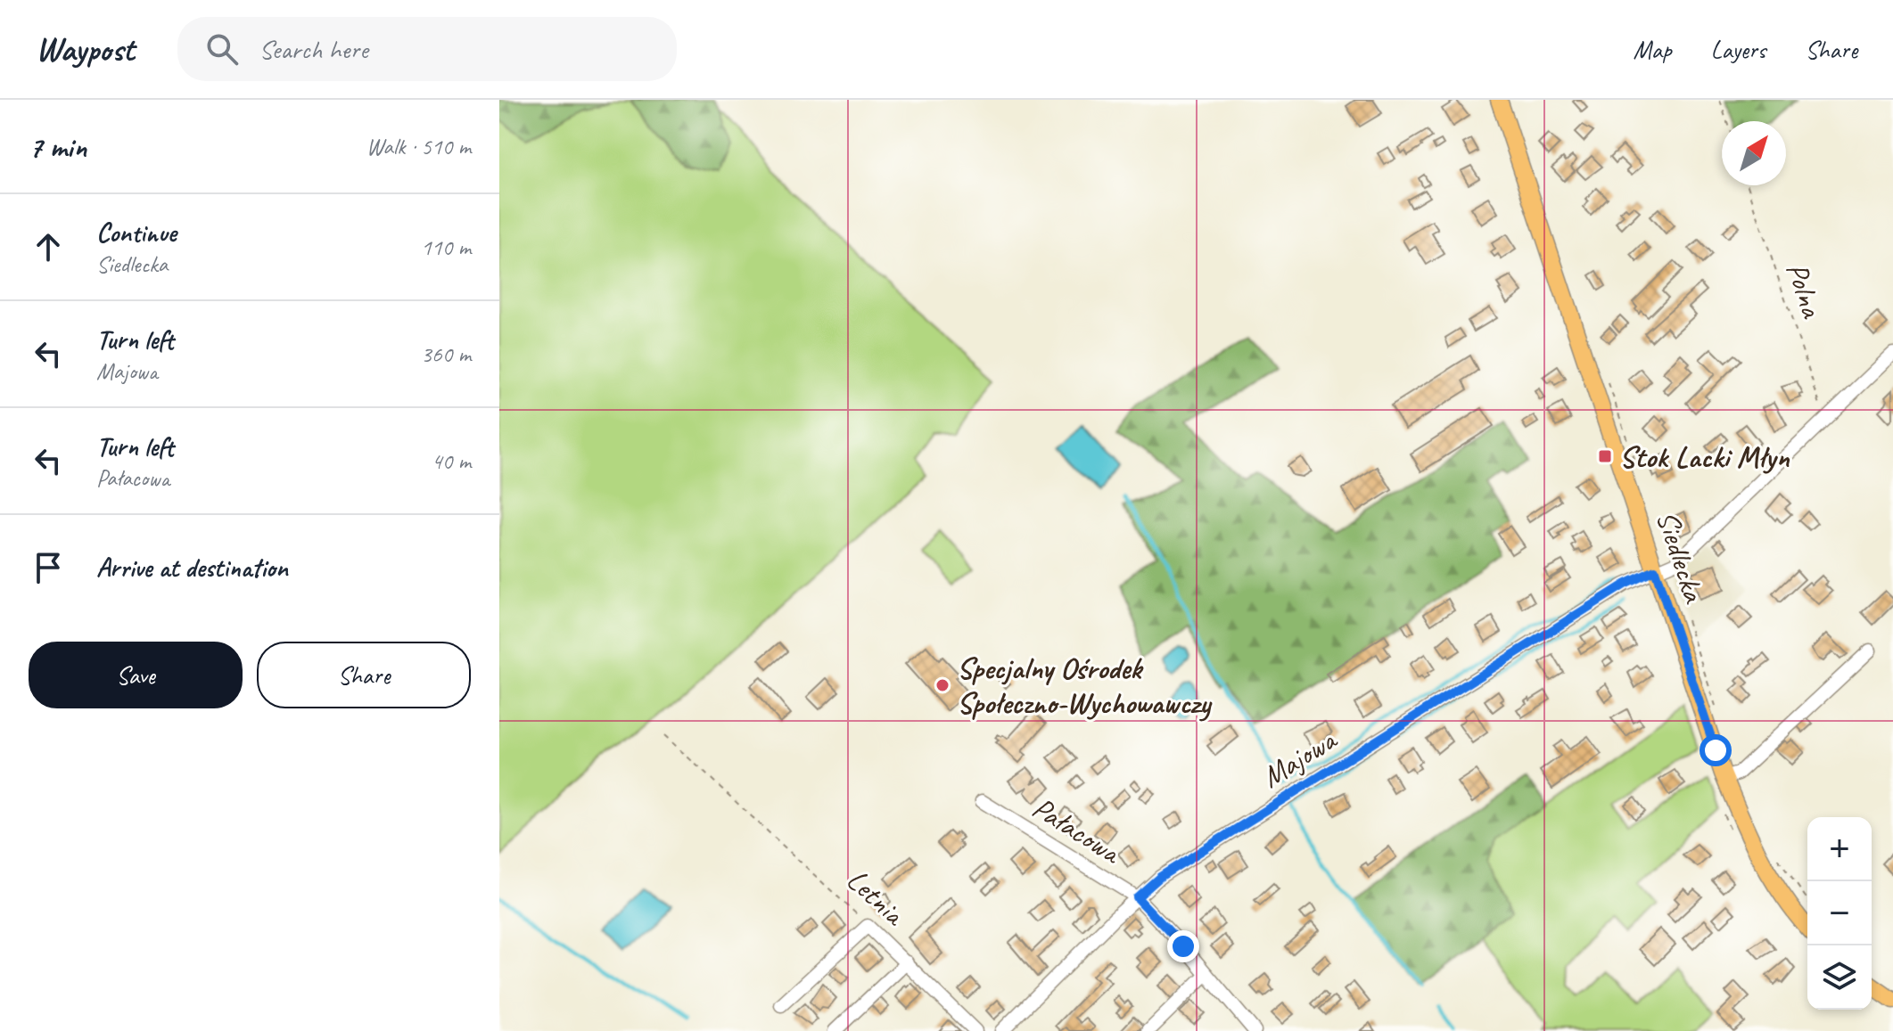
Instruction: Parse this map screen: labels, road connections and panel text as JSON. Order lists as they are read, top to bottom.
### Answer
{
  "streets": {
    "main road": ["Siedlecka"],
    "street": ["Majowa", "Pałacowa", "Letnia"],
    "path": ["Polna"]
  },
  "crossings": [
    ["Polna", "Majowa"],
    ["Siedlecka", "Majowa"],
    ["Majowa", "Pałacowa"]
  ],
  "places": {
    "transit": ["Stok Lacki Młyn"],
    "other": ["Specjalny Ośrodek Społeczno-Wychowawczy"]
  },
  "north": "top right",
  "page": {
    "header": "Waypost",
    "search": "Search here",
    "nav": ["Map", "Layers", "Share"],
    "heading": ["7 min", "Walk · 510 m"],
    "list": [
      ["Continue", "Siedlecka", "110 m"],
      ["Turn left", "Majowa", "360 m"],
      ["Turn left", "Pałacowa", "40 m"],
      "Arrive at destination"
    ],
    "buttons": ["Save", "Share"],
    "map_buttons": ["+", "−"]
  }
}
